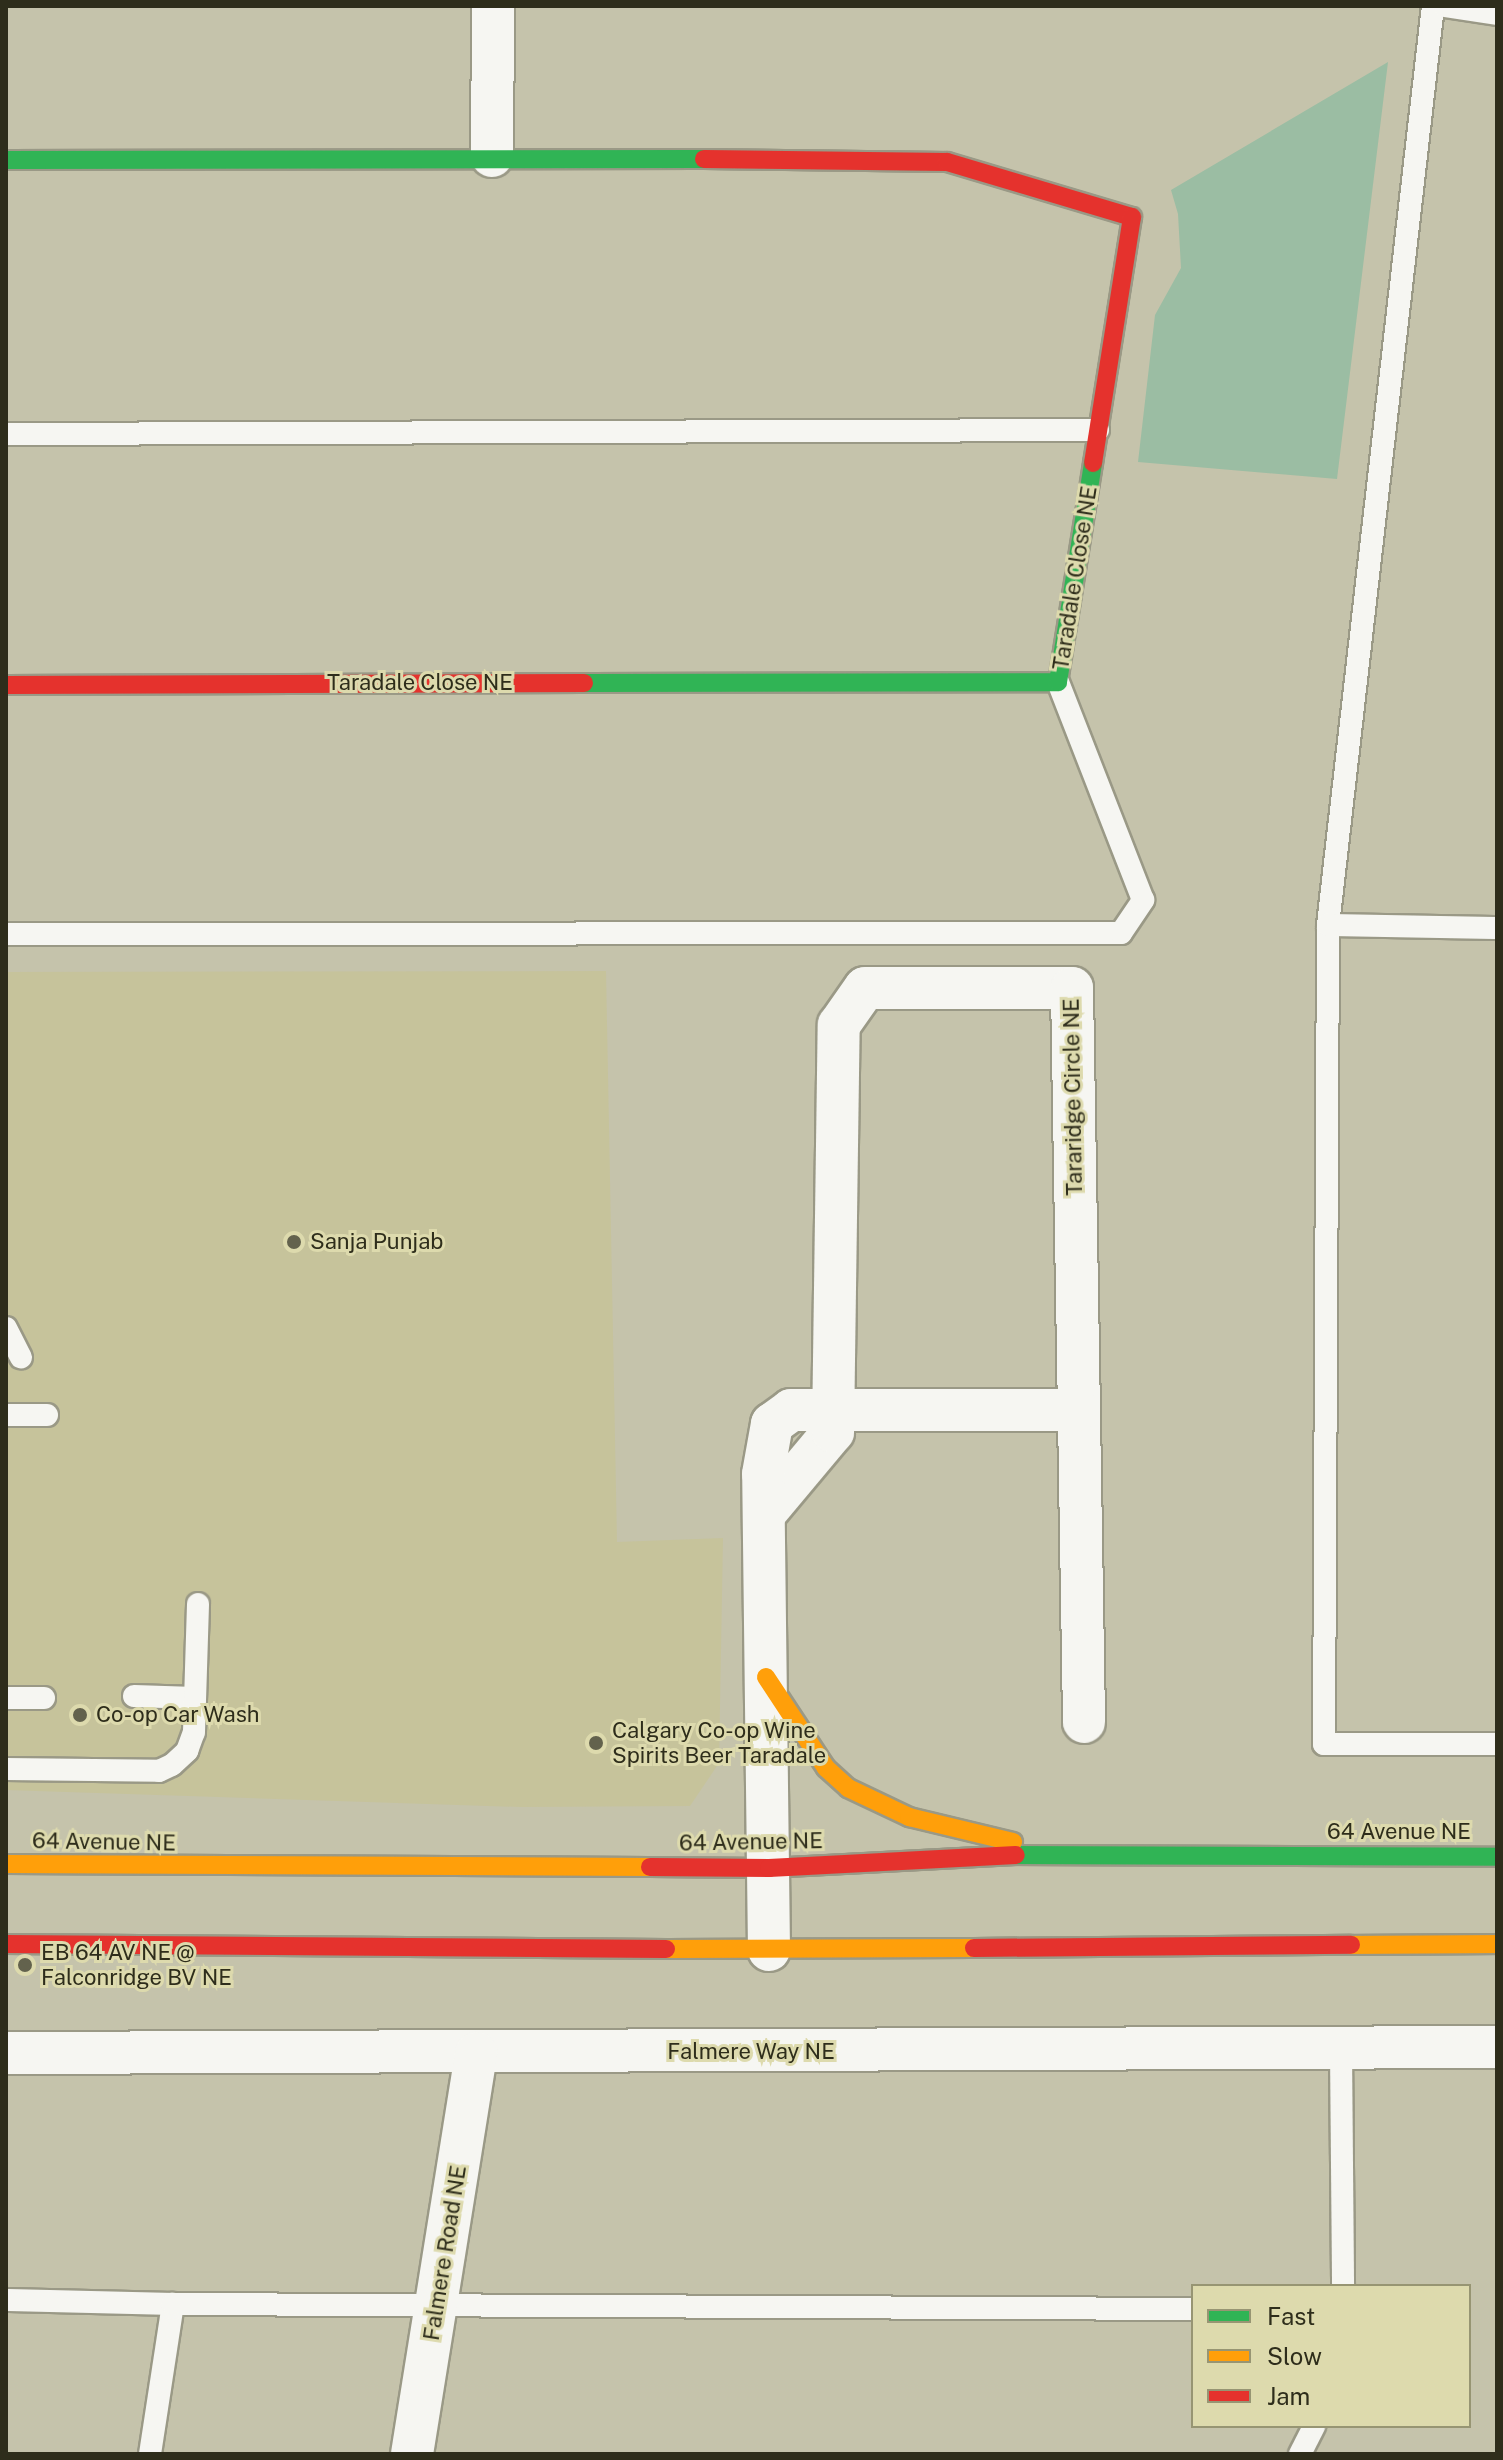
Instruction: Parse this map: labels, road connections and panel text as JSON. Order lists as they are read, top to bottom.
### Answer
{
  "streets": {
    "main road": ["Taradale Close NE", "64 Avenue NE"],
    "street": ["Tararidge Circle NE", "Falmere Way NE", "Falmere Road NE"]
  },
  "crossings": [
    ["Falmere Way NE", "Falmere Road NE"]
  ],
  "places": [
    "Sanja Punjab",
    "Co-op Car Wash",
    "Calgary Co-op Wine Spirits Beer Taradale",
    "EB 64 AV NE @ Falconridge BV NE"
  ],
  "legend": ["Fast", "Slow", "Jam"]
}
